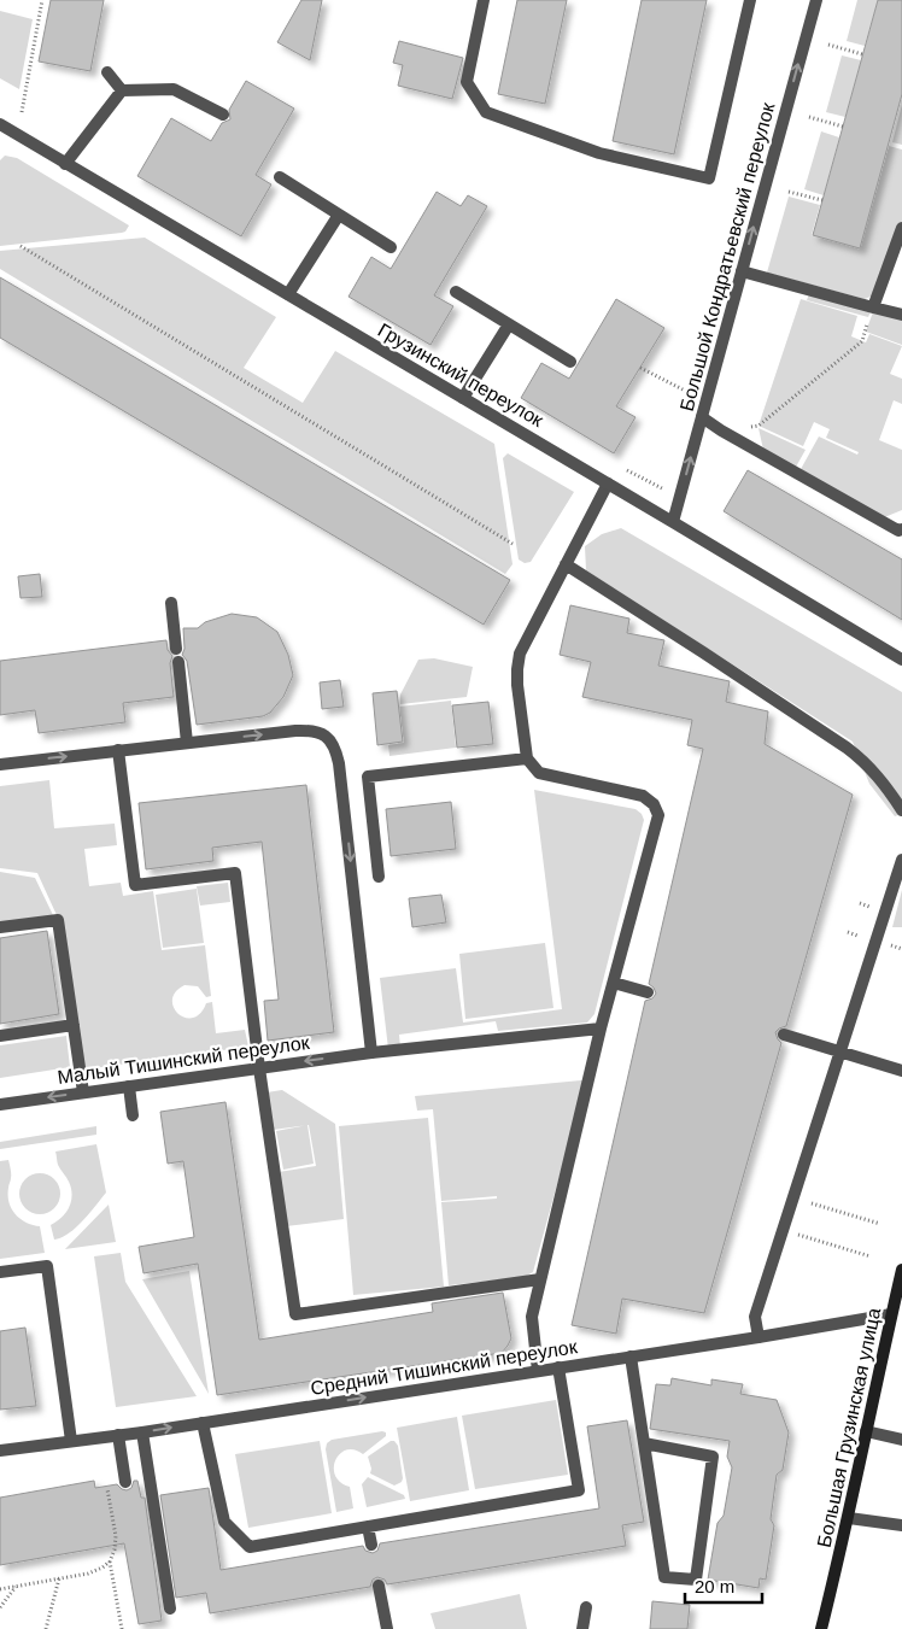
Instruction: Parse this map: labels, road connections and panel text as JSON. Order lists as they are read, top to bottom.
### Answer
{
  "streets": {
    "main road": ["Большая Грузинская улица"],
    "street": [
      "Большой Кондратьевский переулок",
      "Грузинский переулок",
      "Малый Тишинский переулок",
      "Средний Тишинский переулок"
    ]
  },
  "crossings": [
    ["Большой Кондратьевский переулок", "Грузинский переулок"],
    ["Средний Тишинский переулок", "Большая Грузинская улица"]
  ],
  "one_way": ["Большой Кондратьевский переулок", "Средний Тишинский переулок"],
  "scale_bar": "20 m"
}
